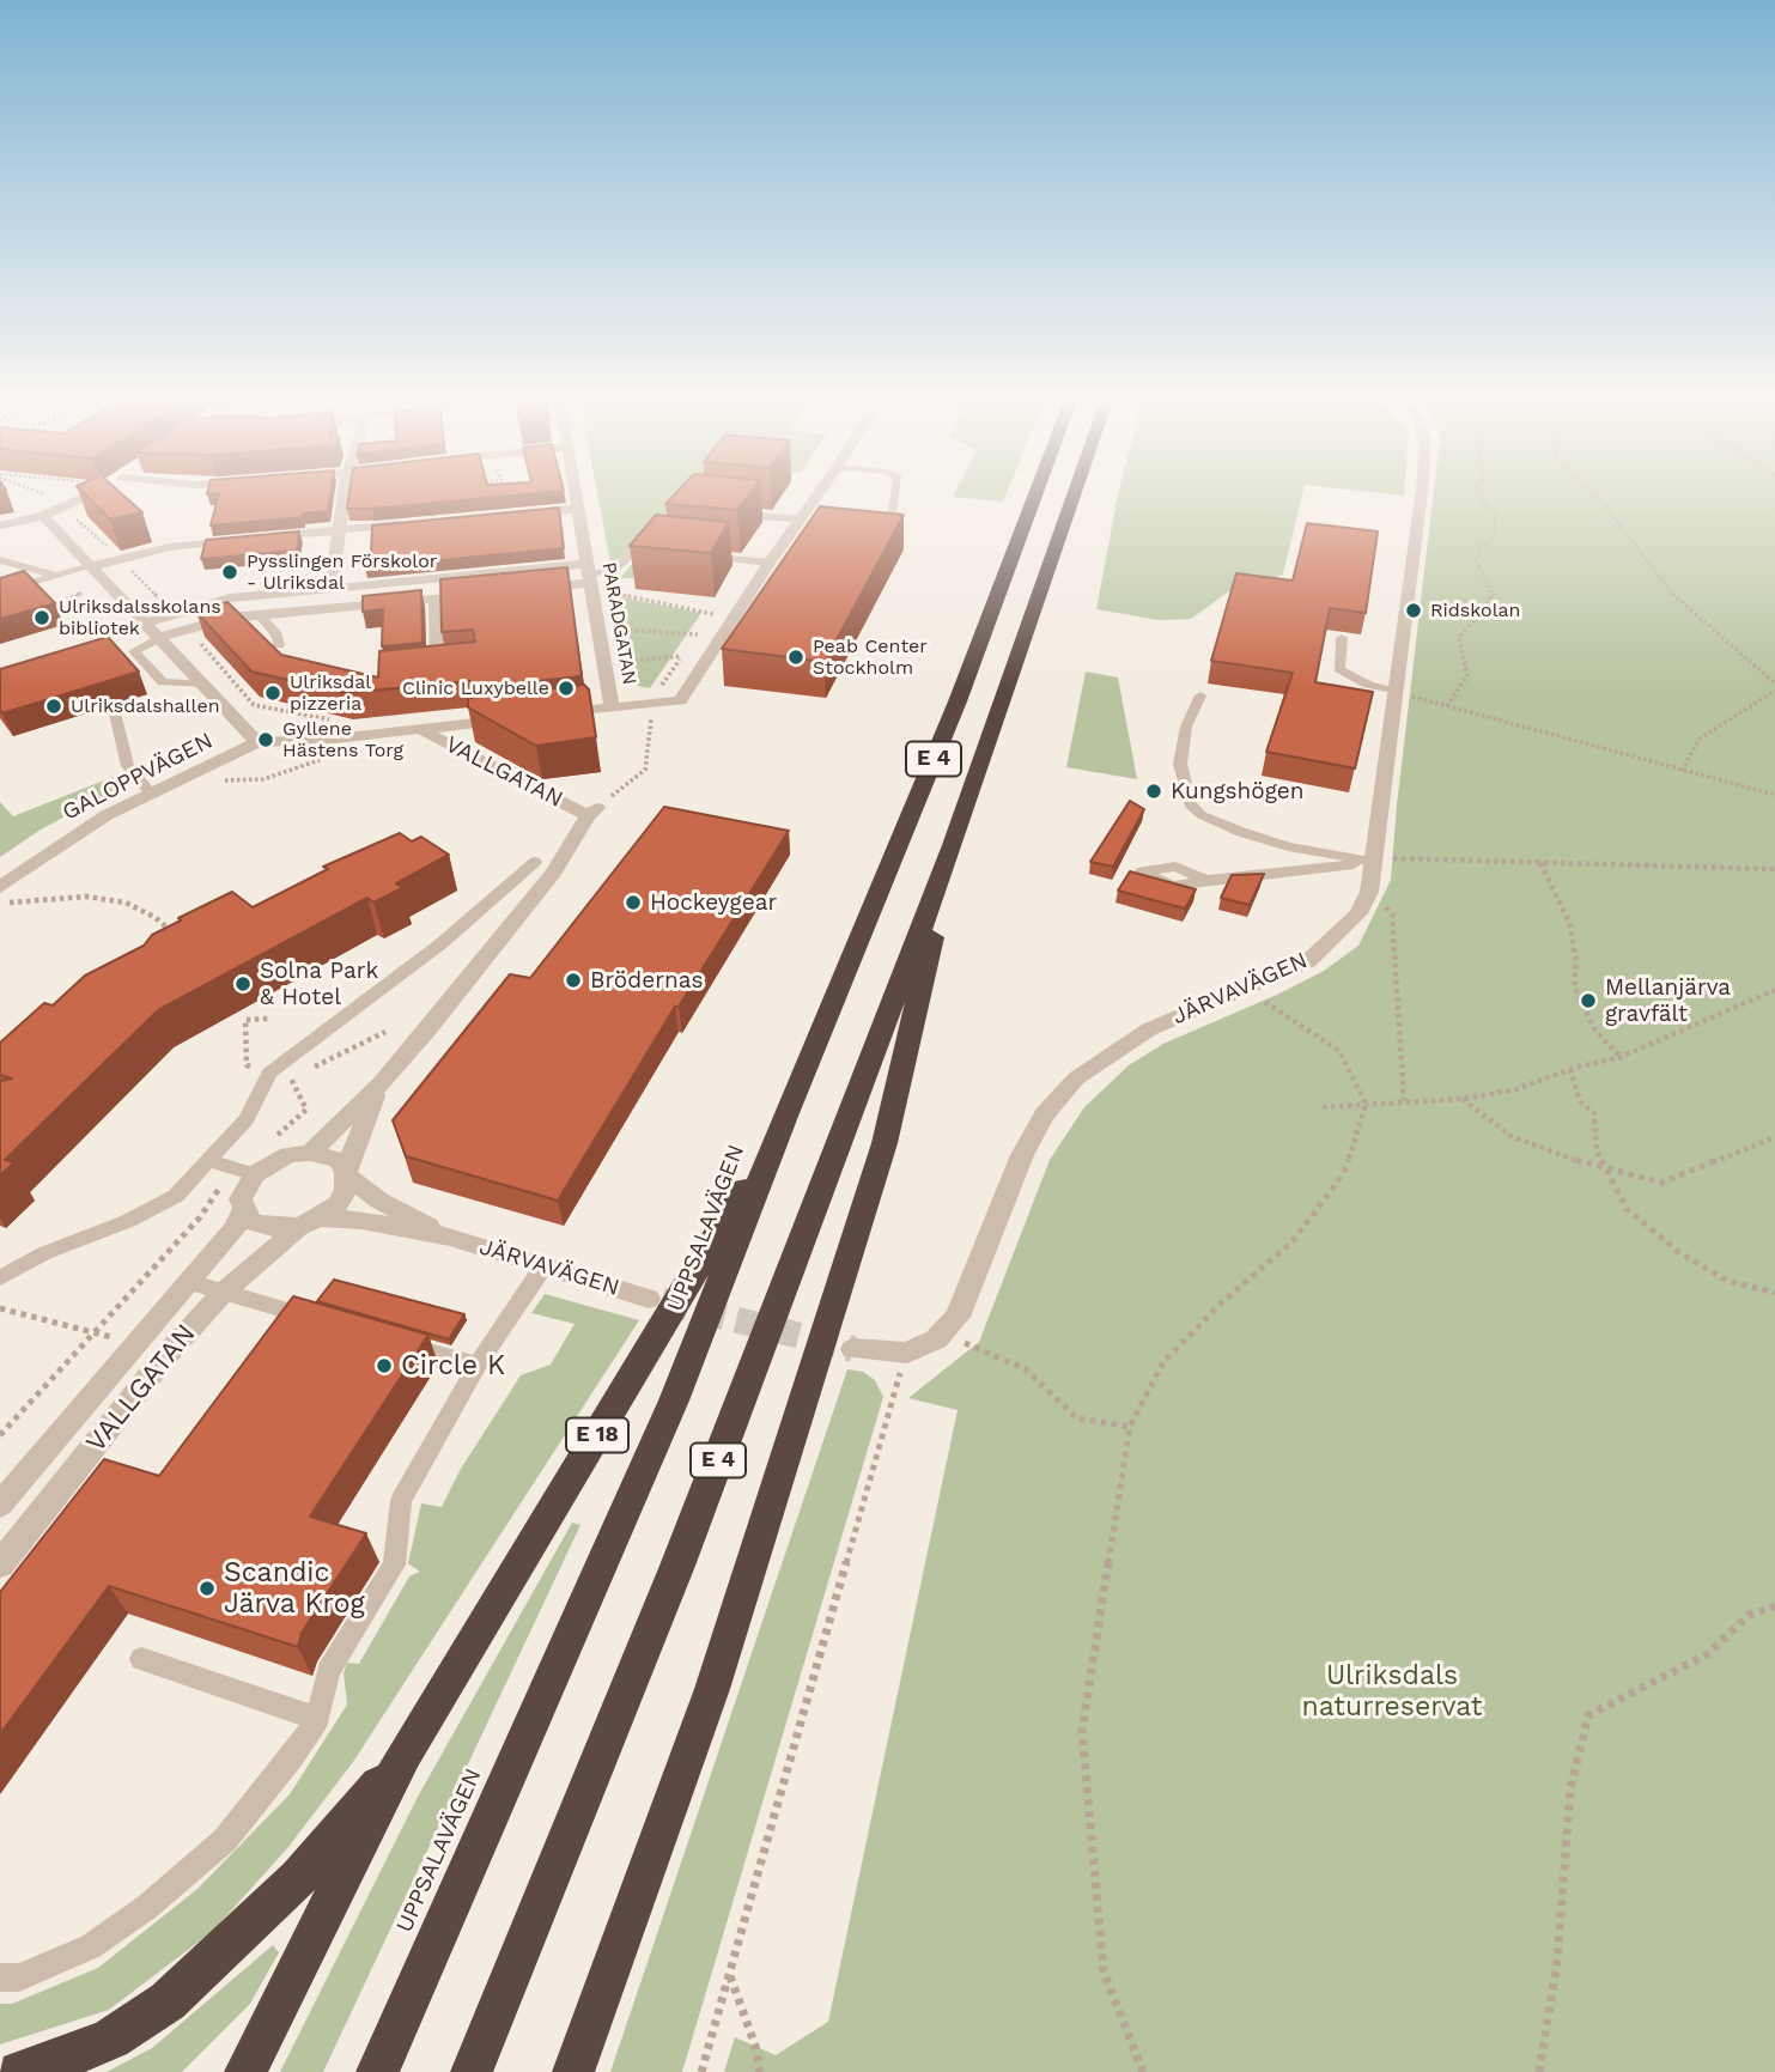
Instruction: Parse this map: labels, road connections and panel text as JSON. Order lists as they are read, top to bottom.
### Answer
{
  "streets": {
    "highway": ["E 4", "UPPSALAVÄGEN", "E 18"],
    "street": [
      "PARADGATAN",
      "VALLGATAN",
      "GALOPPVÄGEN",
      "JÄRVAVÄGEN"
    ]
  },
  "crossings": [
    ["VALLGATAN", "JÄRVAVÄGEN"],
    ["UPPSALAVÄGEN", "E 18"]
  ],
  "parks": ["Ulriksdals naturreservat"],
  "places": [
    "Pysslingen Förskolor - Ulriksdal",
    "Ridskolan",
    "Ulriksdalsskolans bibliotek",
    "Peab Center Stockholm",
    "Clinic Luxybelle",
    "Ulriksdal pizzeria",
    "Ulriksdalshallen",
    "Gyllene Hästens Torg",
    "Kungshögen",
    "Hockeygear",
    "Brödernas",
    "Solna Park & Hotel",
    "Mellanjärva gravfält",
    "Circle K",
    "Scandic Järva Krog"
  ]
}
